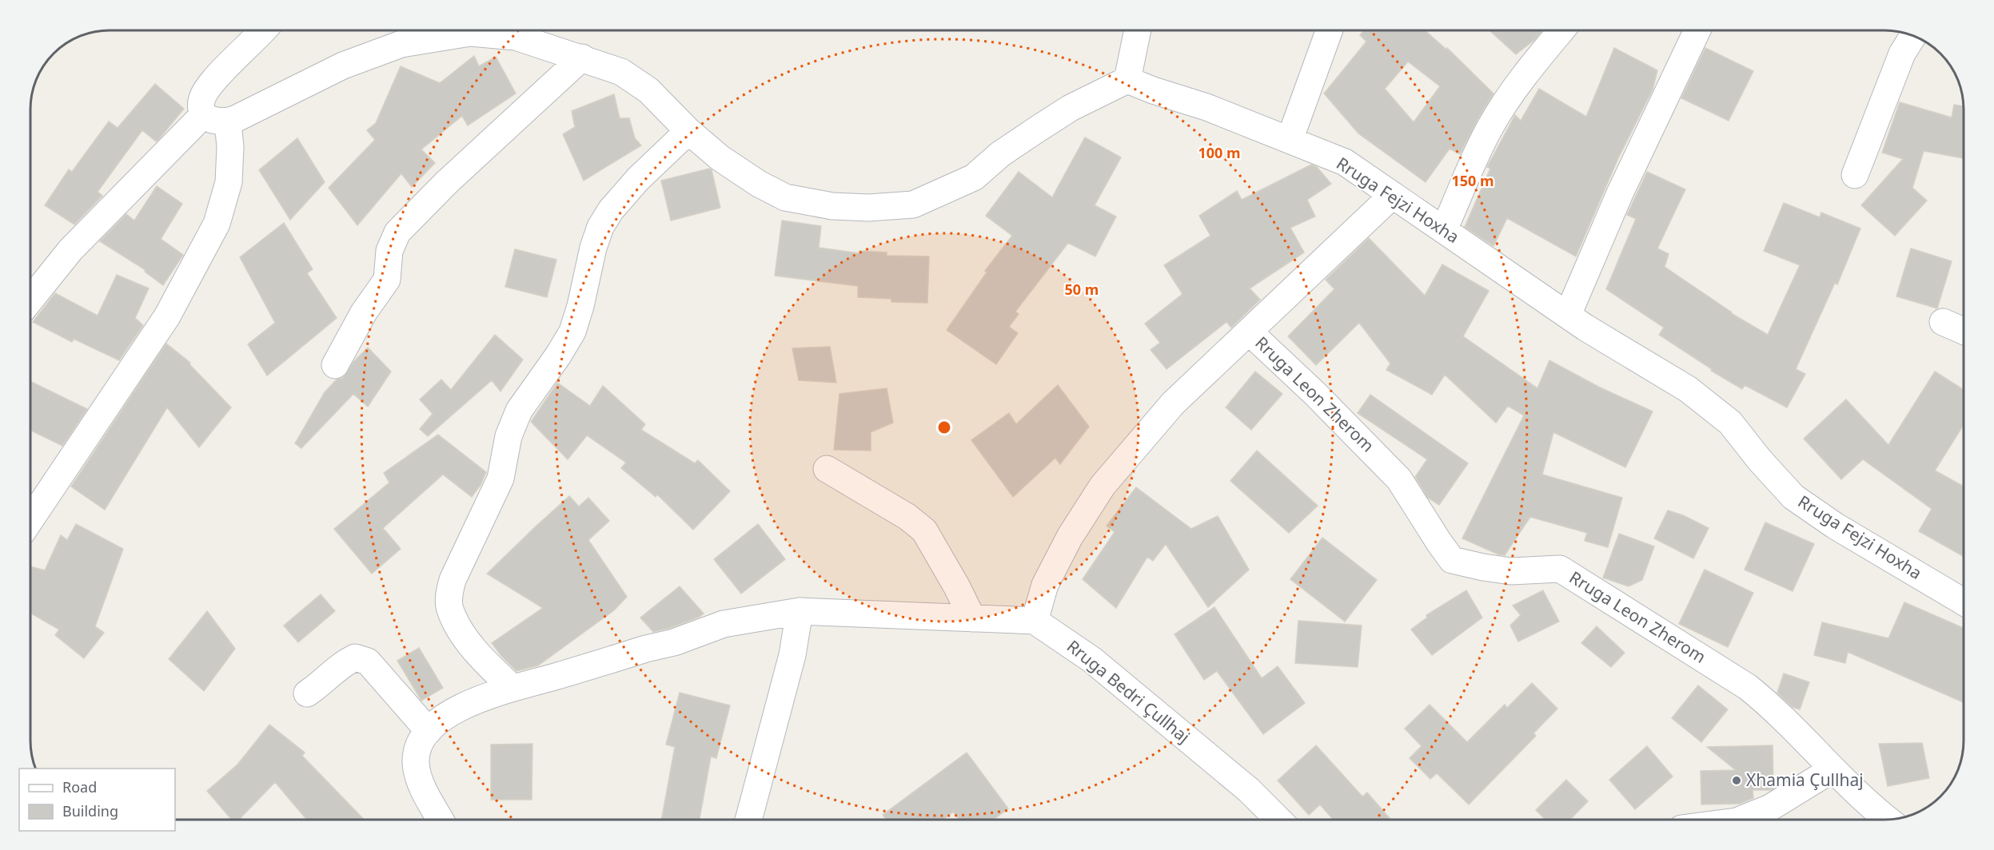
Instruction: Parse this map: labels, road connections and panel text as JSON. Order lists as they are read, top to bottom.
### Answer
{
  "streets": {
    "street": ["Rruga Fejzi Hoxha", "Rruga Leon Zherom", "Rruga Bedri Çullhaj"]
  },
  "places": ["Xhamia Çullhaj"],
  "legend": ["Road", "Building"],
  "rings": ["100 m", "150 m", "50 m"]
}
